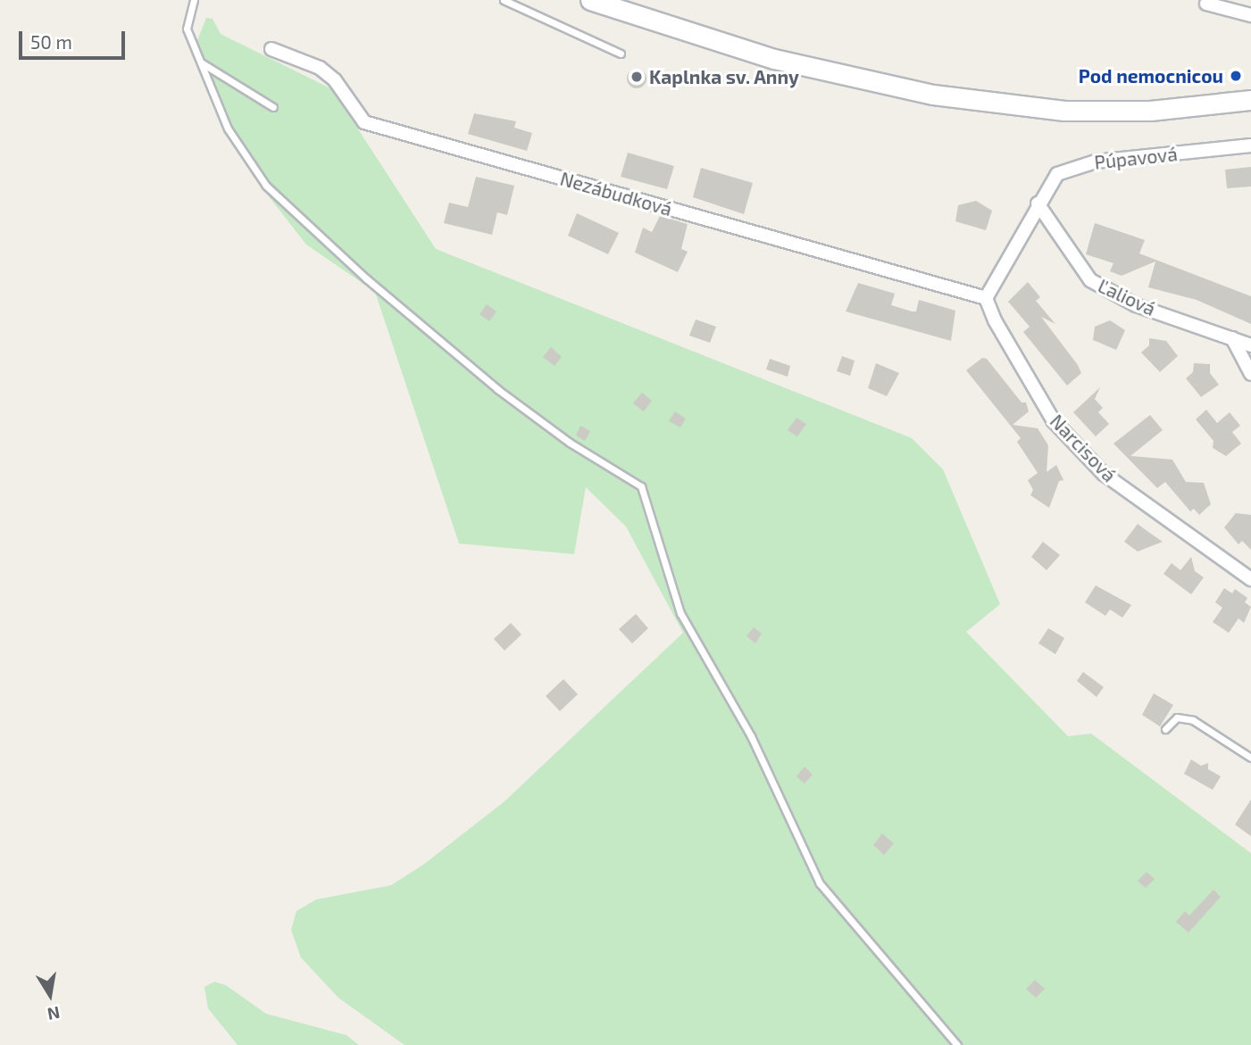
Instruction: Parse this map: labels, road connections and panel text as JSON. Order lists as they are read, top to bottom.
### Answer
{
  "streets": {
    "street": [
      "Púpavová",
      "Nezábudková",
      "Ľaliová",
      "Narcisová"
    ]
  },
  "crossings": [
    ["Púpavová", "Ľaliová"],
    ["Nezábudková", "Narcisová"]
  ],
  "places": ["Pod nemocnicou", "Kaplnka sv. Anny"],
  "scale_bar": "50 m",
  "north": "bottom"
}
